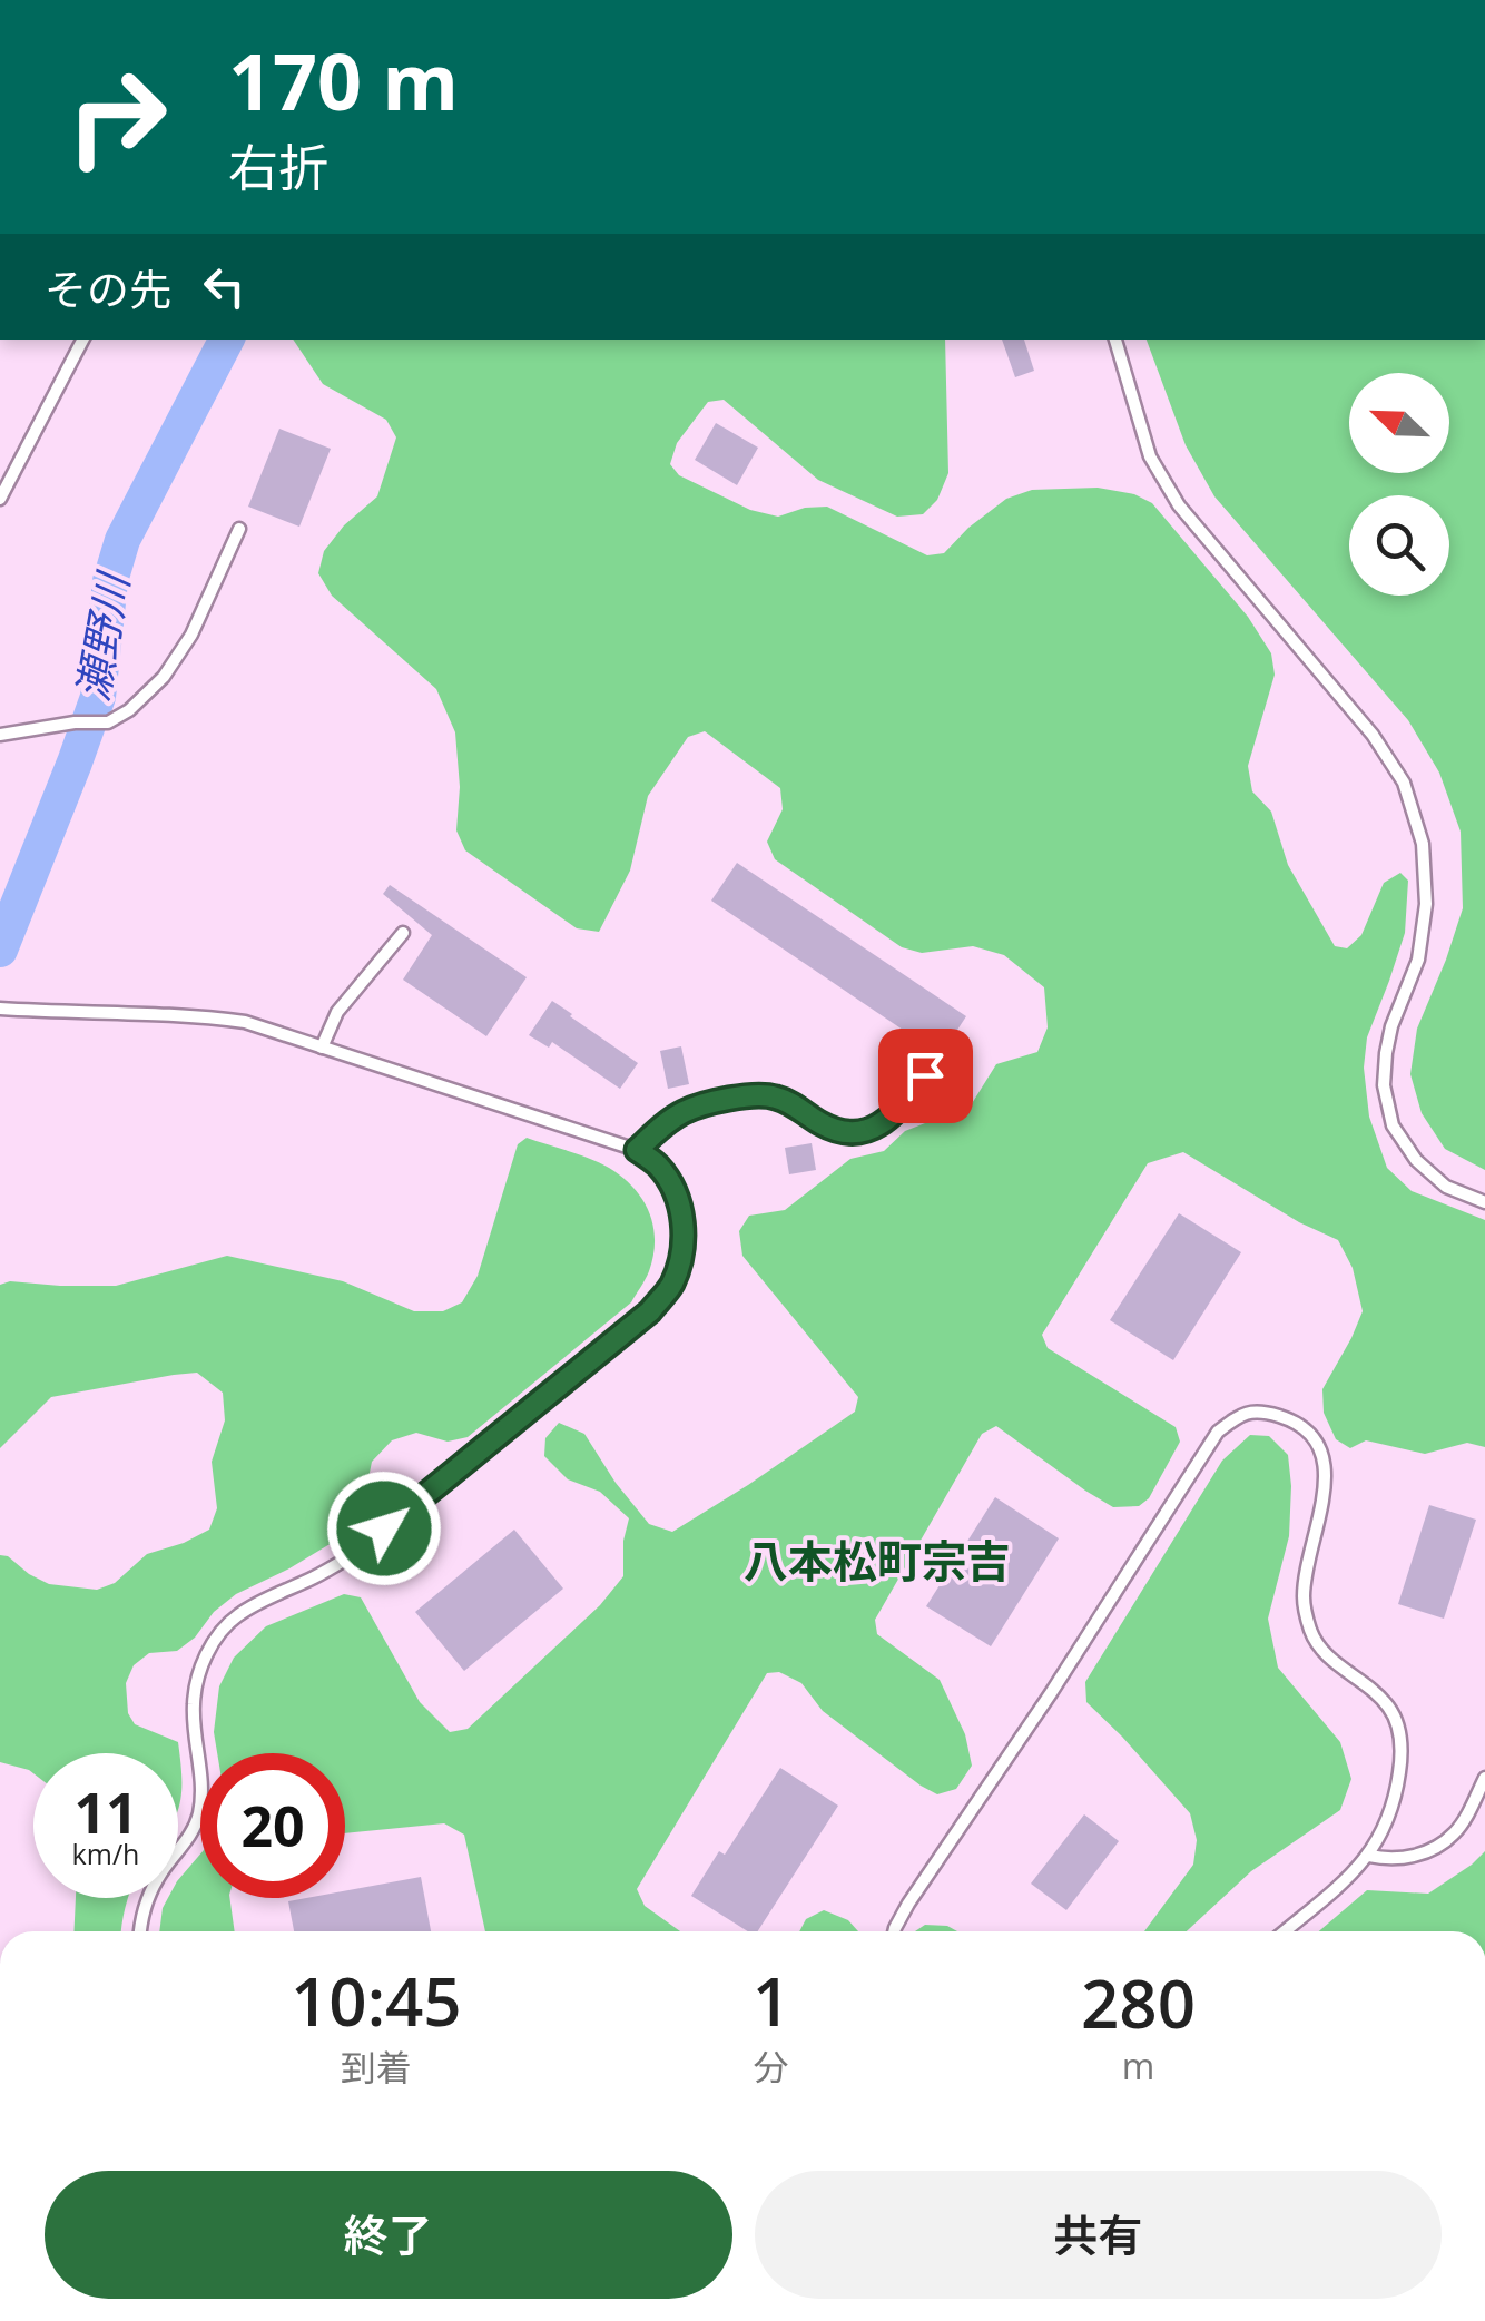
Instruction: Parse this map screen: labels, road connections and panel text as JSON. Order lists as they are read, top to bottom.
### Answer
{
  "districts": ["八本松町宗吉"],
  "water": ["瀬野川"],
  "north": "top left",
  "page": {
    "turn": ["170 m", "右折"],
    "then": "その先",
    "speed": "11 km/h",
    "limit": "20",
    "eta": [
      "10:45",
      "到着",
      "1",
      "分",
      "280",
      "m"
    ],
    "buttons": ["終了", "共有"]
  }
}
